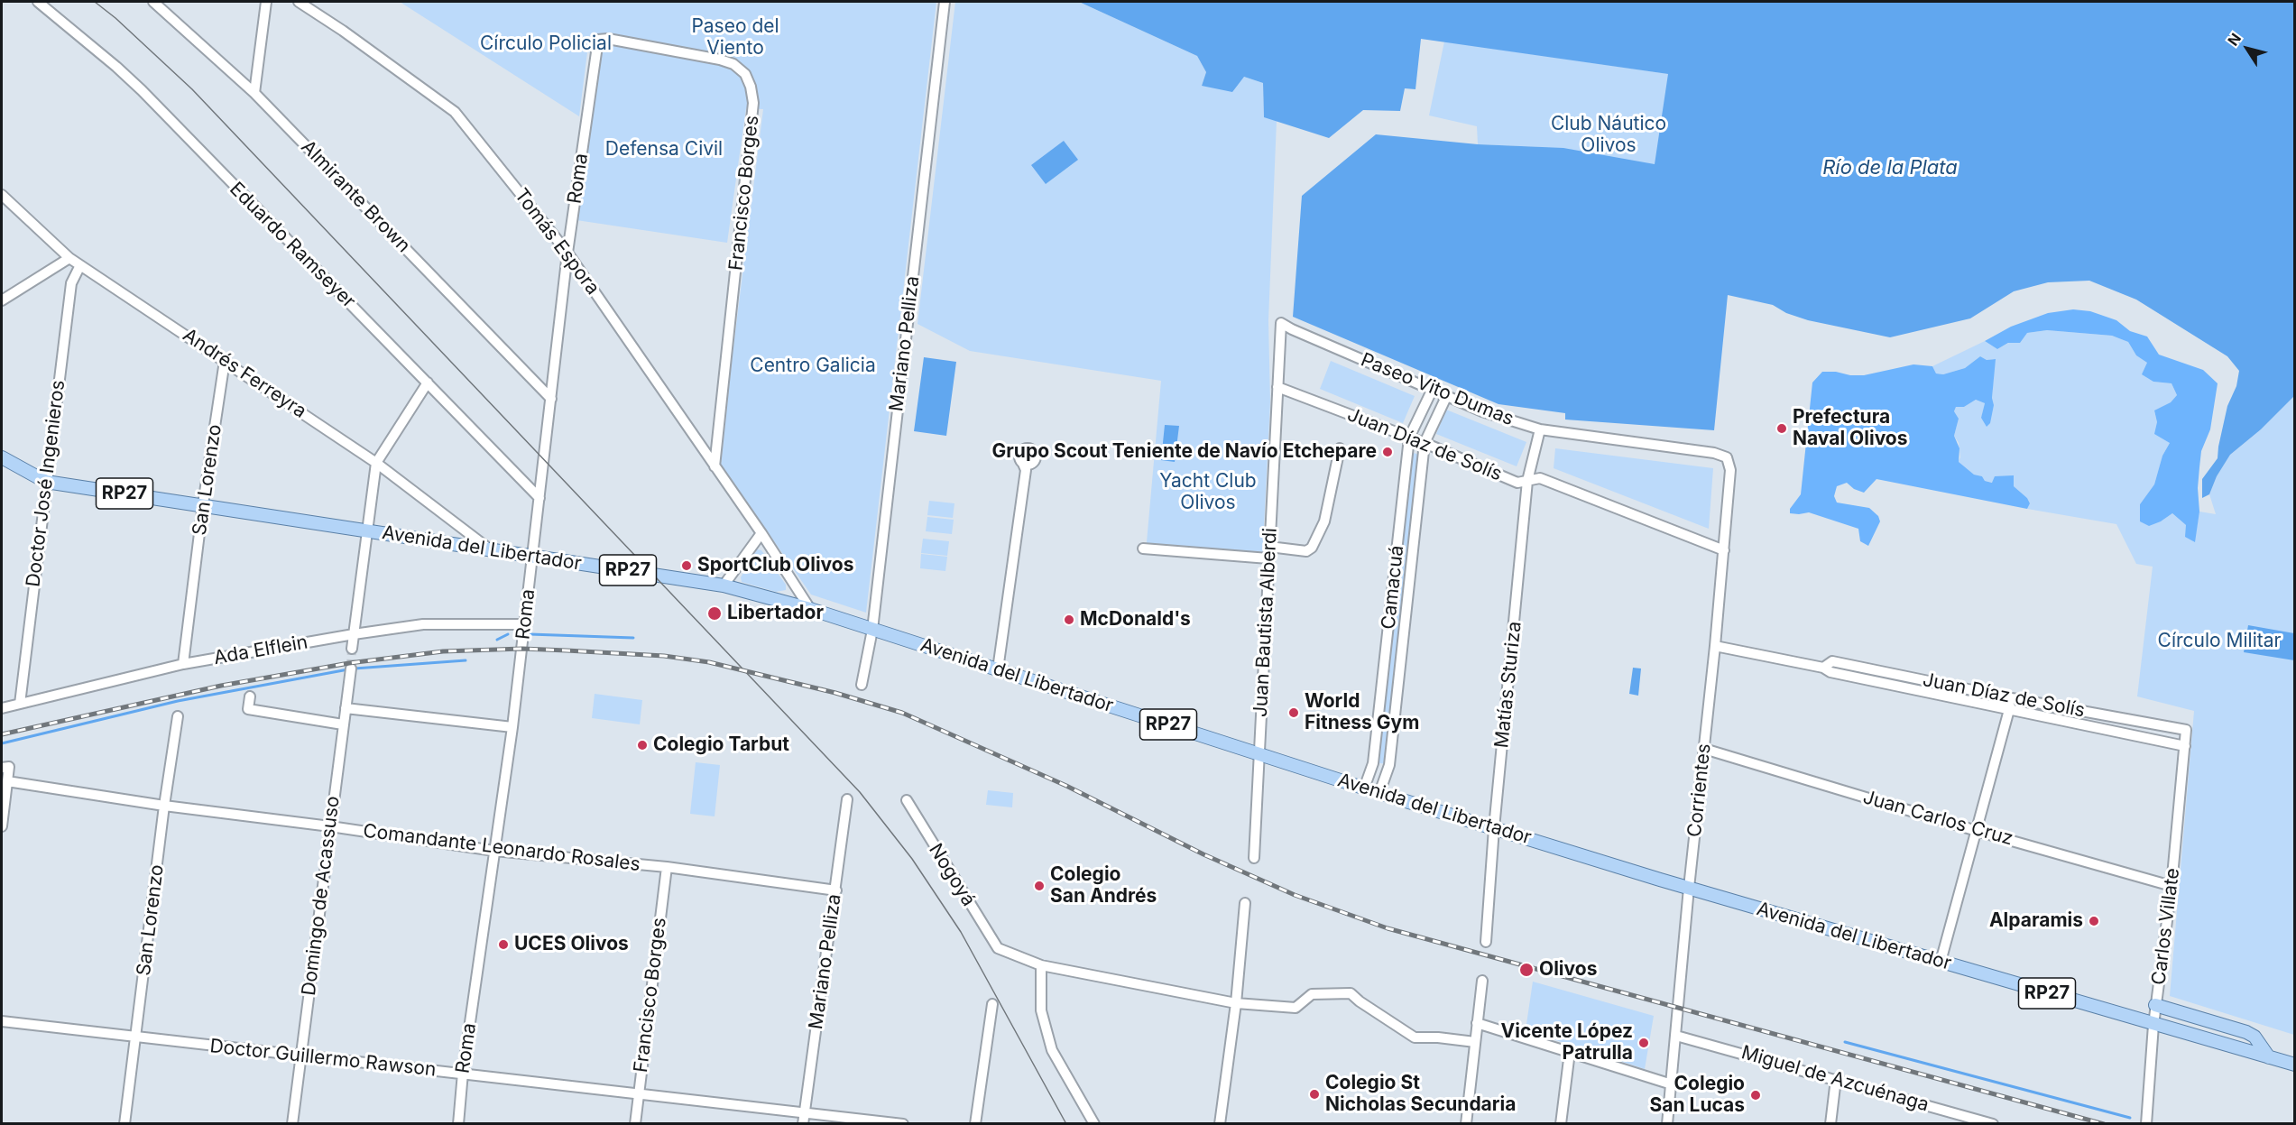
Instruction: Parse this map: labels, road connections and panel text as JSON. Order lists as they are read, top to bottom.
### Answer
{
  "streets": {
    "main road": ["RP27", "Avenida del Libertador"],
    "street": [
      "Roma",
      "Francisco Borges",
      "Almirante Brown",
      "Tomás Espora",
      "Eduardo Ramseyer",
      "Mariano Pelliza",
      "Andrés Ferreyra",
      "Paseo Vito Dumas",
      "Juan Díaz de Solís",
      "San Lorenzo",
      "Doctor José Ingenieros",
      "Camacuá",
      "Juan Bautista Alberdi",
      "Ada Elflein",
      "Matías Sturiza",
      "Corrientes",
      "Juan Carlos Cruz",
      "Comandante Leonardo Rosales",
      "Nogoyá",
      "Domingo de Acassuso",
      "Carlos Villate",
      "Doctor Guillermo Rawson",
      "Miguel de Azcuénaga"
    ]
  },
  "crossings": [
    ["Roma", "Francisco Borges"],
    ["Roma", "Almirante Brown"],
    ["Roma", "Tomás Espora"],
    ["Roma", "Eduardo Ramseyer"],
    ["Roma", "Avenida del Libertador"],
    ["Roma", "Ada Elflein"],
    ["Roma", "Comandante Leonardo Rosales"],
    ["Roma", "Doctor Guillermo Rawson"],
    ["Francisco Borges", "Tomás Espora"],
    ["Francisco Borges", "Comandante Leonardo Rosales"],
    ["Francisco Borges", "Doctor Guillermo Rawson"],
    ["Tomás Espora", "Avenida del Libertador"],
    ["Mariano Pelliza", "Avenida del Libertador"],
    ["Mariano Pelliza", "Comandante Leonardo Rosales"],
    ["Mariano Pelliza", "Doctor Guillermo Rawson"],
    ["Andrés Ferreyra", "San Lorenzo"],
    ["Andrés Ferreyra", "Doctor José Ingenieros"],
    ["Andrés Ferreyra", "Avenida del Libertador"],
    ["Paseo Vito Dumas", "Camacuá"],
    ["Paseo Vito Dumas", "Juan Bautista Alberdi"],
    ["Paseo Vito Dumas", "Matías Sturiza"],
    ["Paseo Vito Dumas", "Corrientes"],
    ["Juan Díaz de Solís", "Camacuá"],
    ["Juan Díaz de Solís", "Juan Bautista Alberdi"],
    ["Juan Díaz de Solís", "Matías Sturiza"],
    ["Juan Díaz de Solís", "Corrientes"],
    ["Juan Díaz de Solís", "Carlos Villate"],
    ["San Lorenzo", "Avenida del Libertador"],
    ["San Lorenzo", "Ada Elflein"],
    ["San Lorenzo", "Comandante Leonardo Rosales"],
    ["San Lorenzo", "Doctor Guillermo Rawson"],
    ["Doctor José Ingenieros", "Avenida del Libertador"],
    ["Doctor José Ingenieros", "Ada Elflein"],
    ["Avenida del Libertador", "Camacuá"],
    ["Avenida del Libertador", "Juan Bautista Alberdi"],
    ["Avenida del Libertador", "Matías Sturiza"],
    ["Avenida del Libertador", "Corrientes"],
    ["Avenida del Libertador", "Carlos Villate"],
    ["Corrientes", "Juan Carlos Cruz"],
    ["Corrientes", "Miguel de Azcuénaga"],
    ["Juan Carlos Cruz", "Carlos Villate"],
    ["Comandante Leonardo Rosales", "Domingo de Acassuso"],
    ["Domingo de Acassuso", "Doctor Guillermo Rawson"]
  ],
  "water": ["Río de la Plata"],
  "parks": [
    "Paseo del Viento",
    "Círculo Policial",
    "Club Náutico Olivos",
    "Defensa Civil",
    "Centro Galicia",
    "Yacht Club Olivos",
    "Círculo Militar"
  ],
  "places": [
    "Prefectura Naval Olivos",
    "Grupo Scout Teniente de Navío Etchepare",
    "SportClub Olivos",
    "Libertador",
    "McDonald's",
    "World Fitness Gym",
    "Colegio Tarbut",
    "Colegio San Andrés",
    "Alparamis",
    "UCES Olivos",
    "Olivos",
    "Vicente López Patrulla",
    "Colegio St Nicholas Secundaria",
    "Colegio San Lucas"
  ],
  "north": "top left"
}
